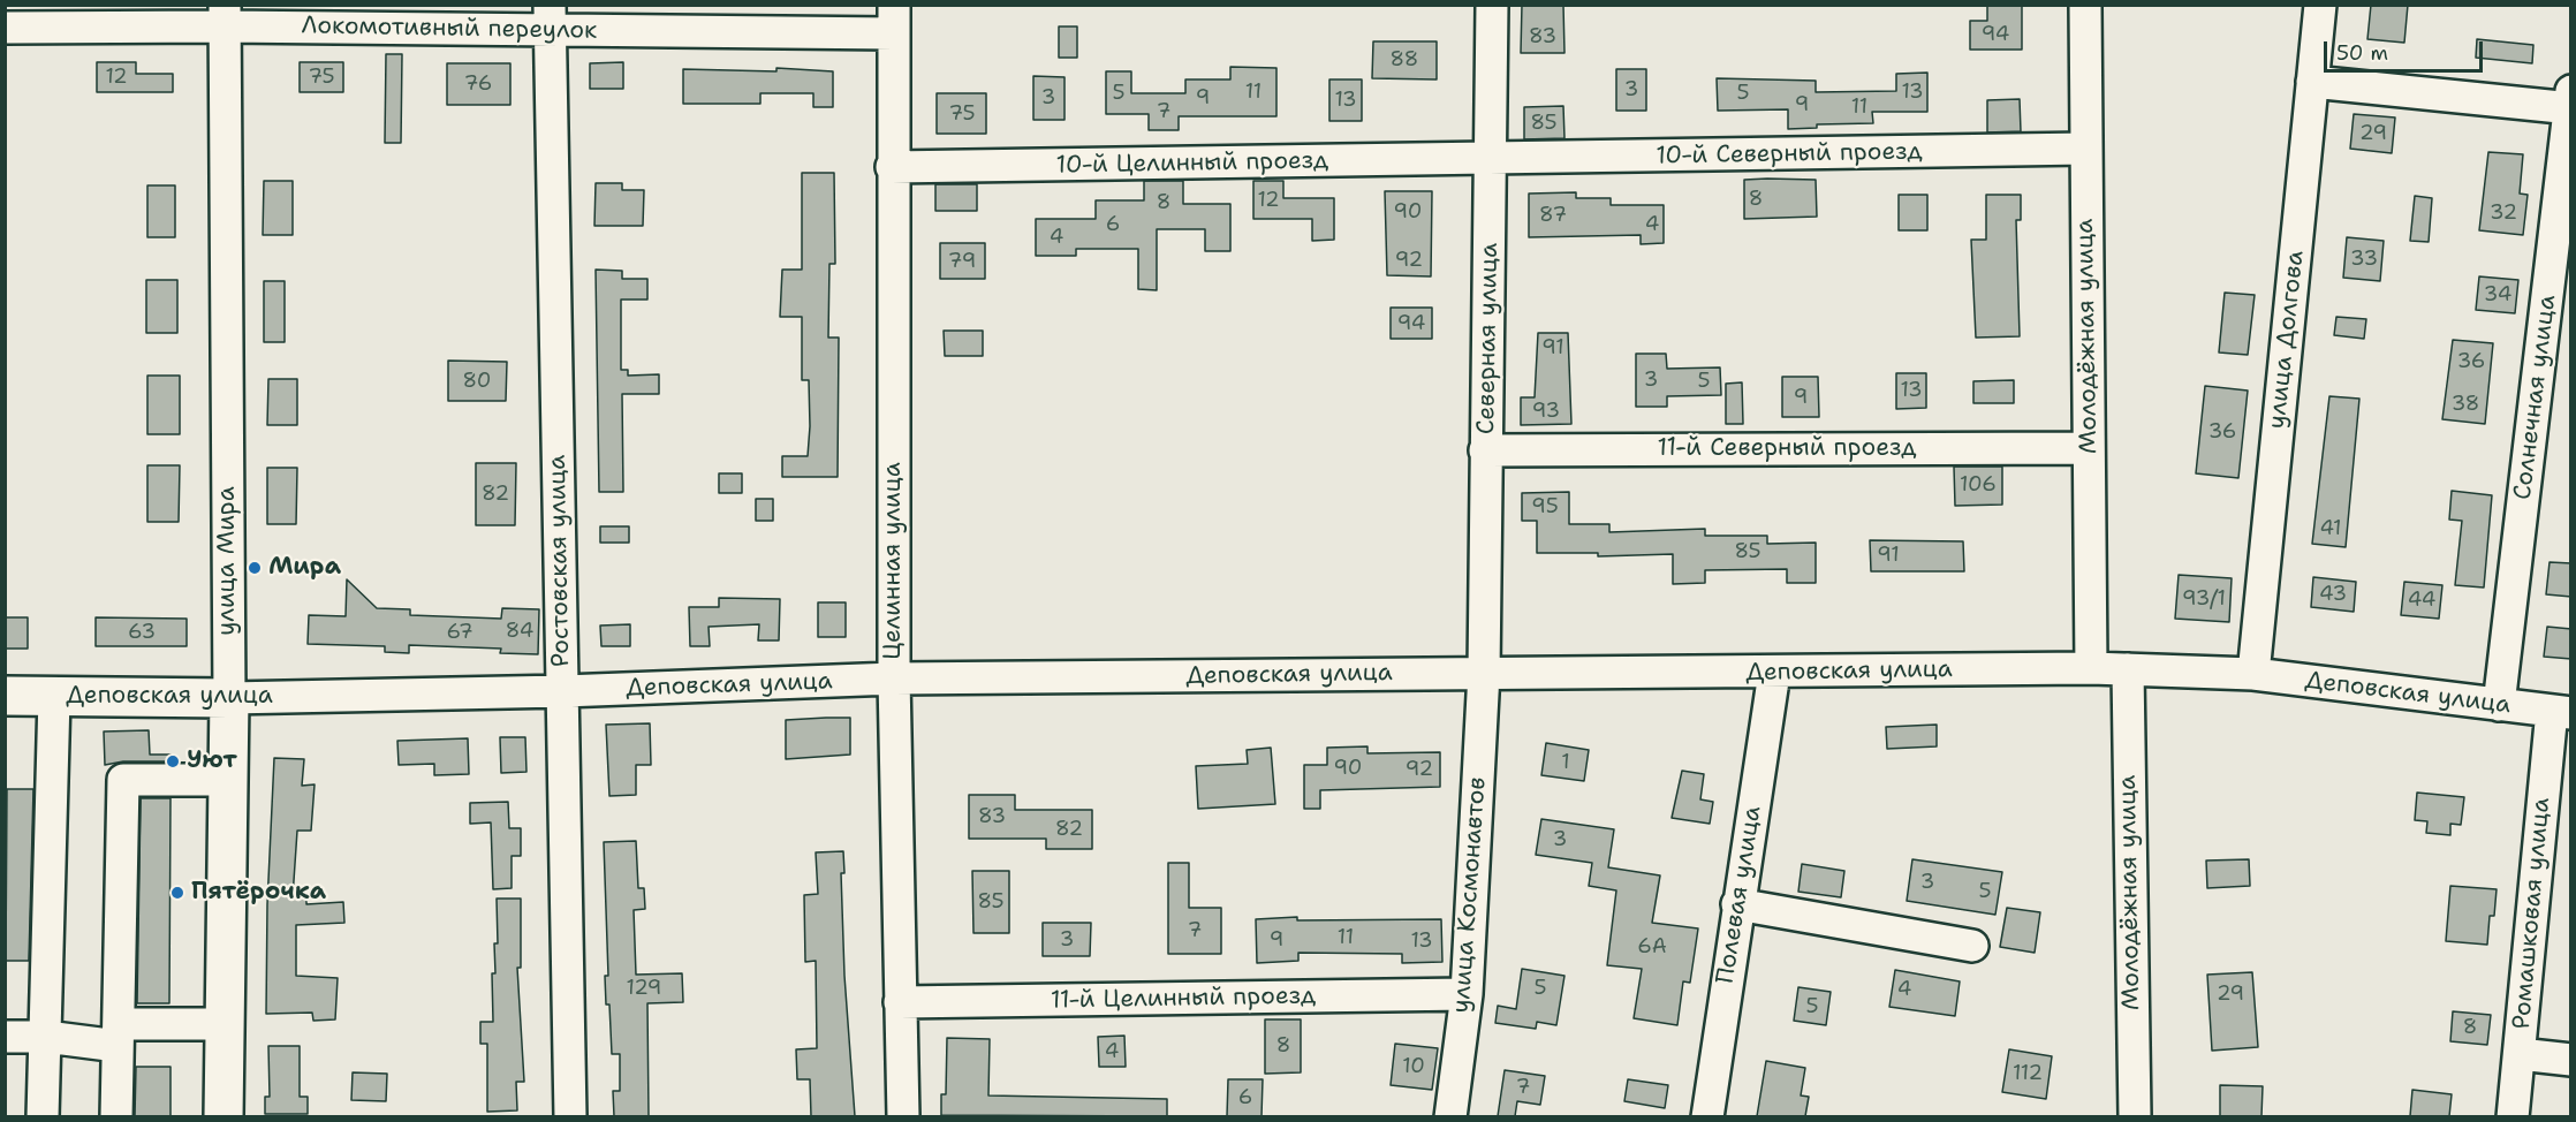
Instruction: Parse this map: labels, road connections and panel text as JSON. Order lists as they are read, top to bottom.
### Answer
{
  "streets": {
    "main road": ["улица Мира", "Деповская улица"],
    "street": [
      "Локомотивный переулок",
      "10-й Северный проезд",
      "10-й Целинный проезд",
      "Молодёжная улица",
      "Северная улица",
      "улица Долгова",
      "Солнечная улица",
      "11-й Северный проезд",
      "Ростовская улица",
      "Целинная улица",
      "улица Космонавтов",
      "Полевая улица",
      "Ромашковая улица",
      "11-й Целинный проезд"
    ]
  },
  "crossings": [
    ["Локомотивный переулок", "улица Мира"],
    ["Локомотивный переулок", "Ростовская улица"],
    ["Локомотивный переулок", "Целинная улица"],
    ["10-й Северный проезд", "10-й Целинный проезд"],
    ["10-й Северный проезд", "Молодёжная улица"],
    ["10-й Северный проезд", "Северная улица"],
    ["10-й Целинный проезд", "Северная улица"],
    ["10-й Целинный проезд", "Целинная улица"],
    ["Молодёжная улица", "11-й Северный проезд"],
    ["Молодёжная улица", "Деповская улица"],
    ["Северная улица", "11-й Северный проезд"],
    ["Северная улица", "Деповская улица"],
    ["Северная улица", "улица Космонавтов"],
    ["улица Долгова", "Деповская улица"],
    ["Солнечная улица", "Деповская улица"],
    ["улица Мира", "Деповская улица"],
    ["Ростовская улица", "Деповская улица"],
    ["Целинная улица", "Деповская улица"],
    ["Целинная улица", "11-й Целинный проезд"],
    ["Деповская улица", "улица Космонавтов"],
    ["Деповская улица", "Полевая улица"],
    ["Деповская улица", "Ромашковая улица"],
    ["улица Космонавтов", "11-й Целинный проезд"]
  ],
  "places": ["Мира", "Уют", "Пятёрочка"],
  "house_numbers": [
    "94",
    "83",
    "88",
    "12",
    "75",
    "76",
    "3",
    "11",
    "13",
    "5",
    "5",
    "3",
    "9",
    "13",
    "9",
    "11",
    "7",
    "75",
    "85",
    "29",
    "8",
    "12",
    "8",
    "90",
    "32",
    "87",
    "6",
    "4",
    "4",
    "33",
    "92",
    "79",
    "34",
    "94",
    "91",
    "36",
    "3",
    "80",
    "5",
    "13",
    "9",
    "38",
    "93",
    "36",
    "106",
    "82",
    "95",
    "41",
    "85",
    "91",
    "43",
    "93/1",
    "44",
    "84",
    "63",
    "67",
    "1",
    "90",
    "92",
    "83",
    "82",
    "3",
    "3",
    "5",
    "85",
    "7",
    "11",
    "3",
    "9",
    "13",
    "6А",
    "129",
    "5",
    "4",
    "29",
    "5",
    "8",
    "8",
    "4",
    "10",
    "112",
    "7",
    "6"
  ],
  "scale_bar": "50 m"
}
